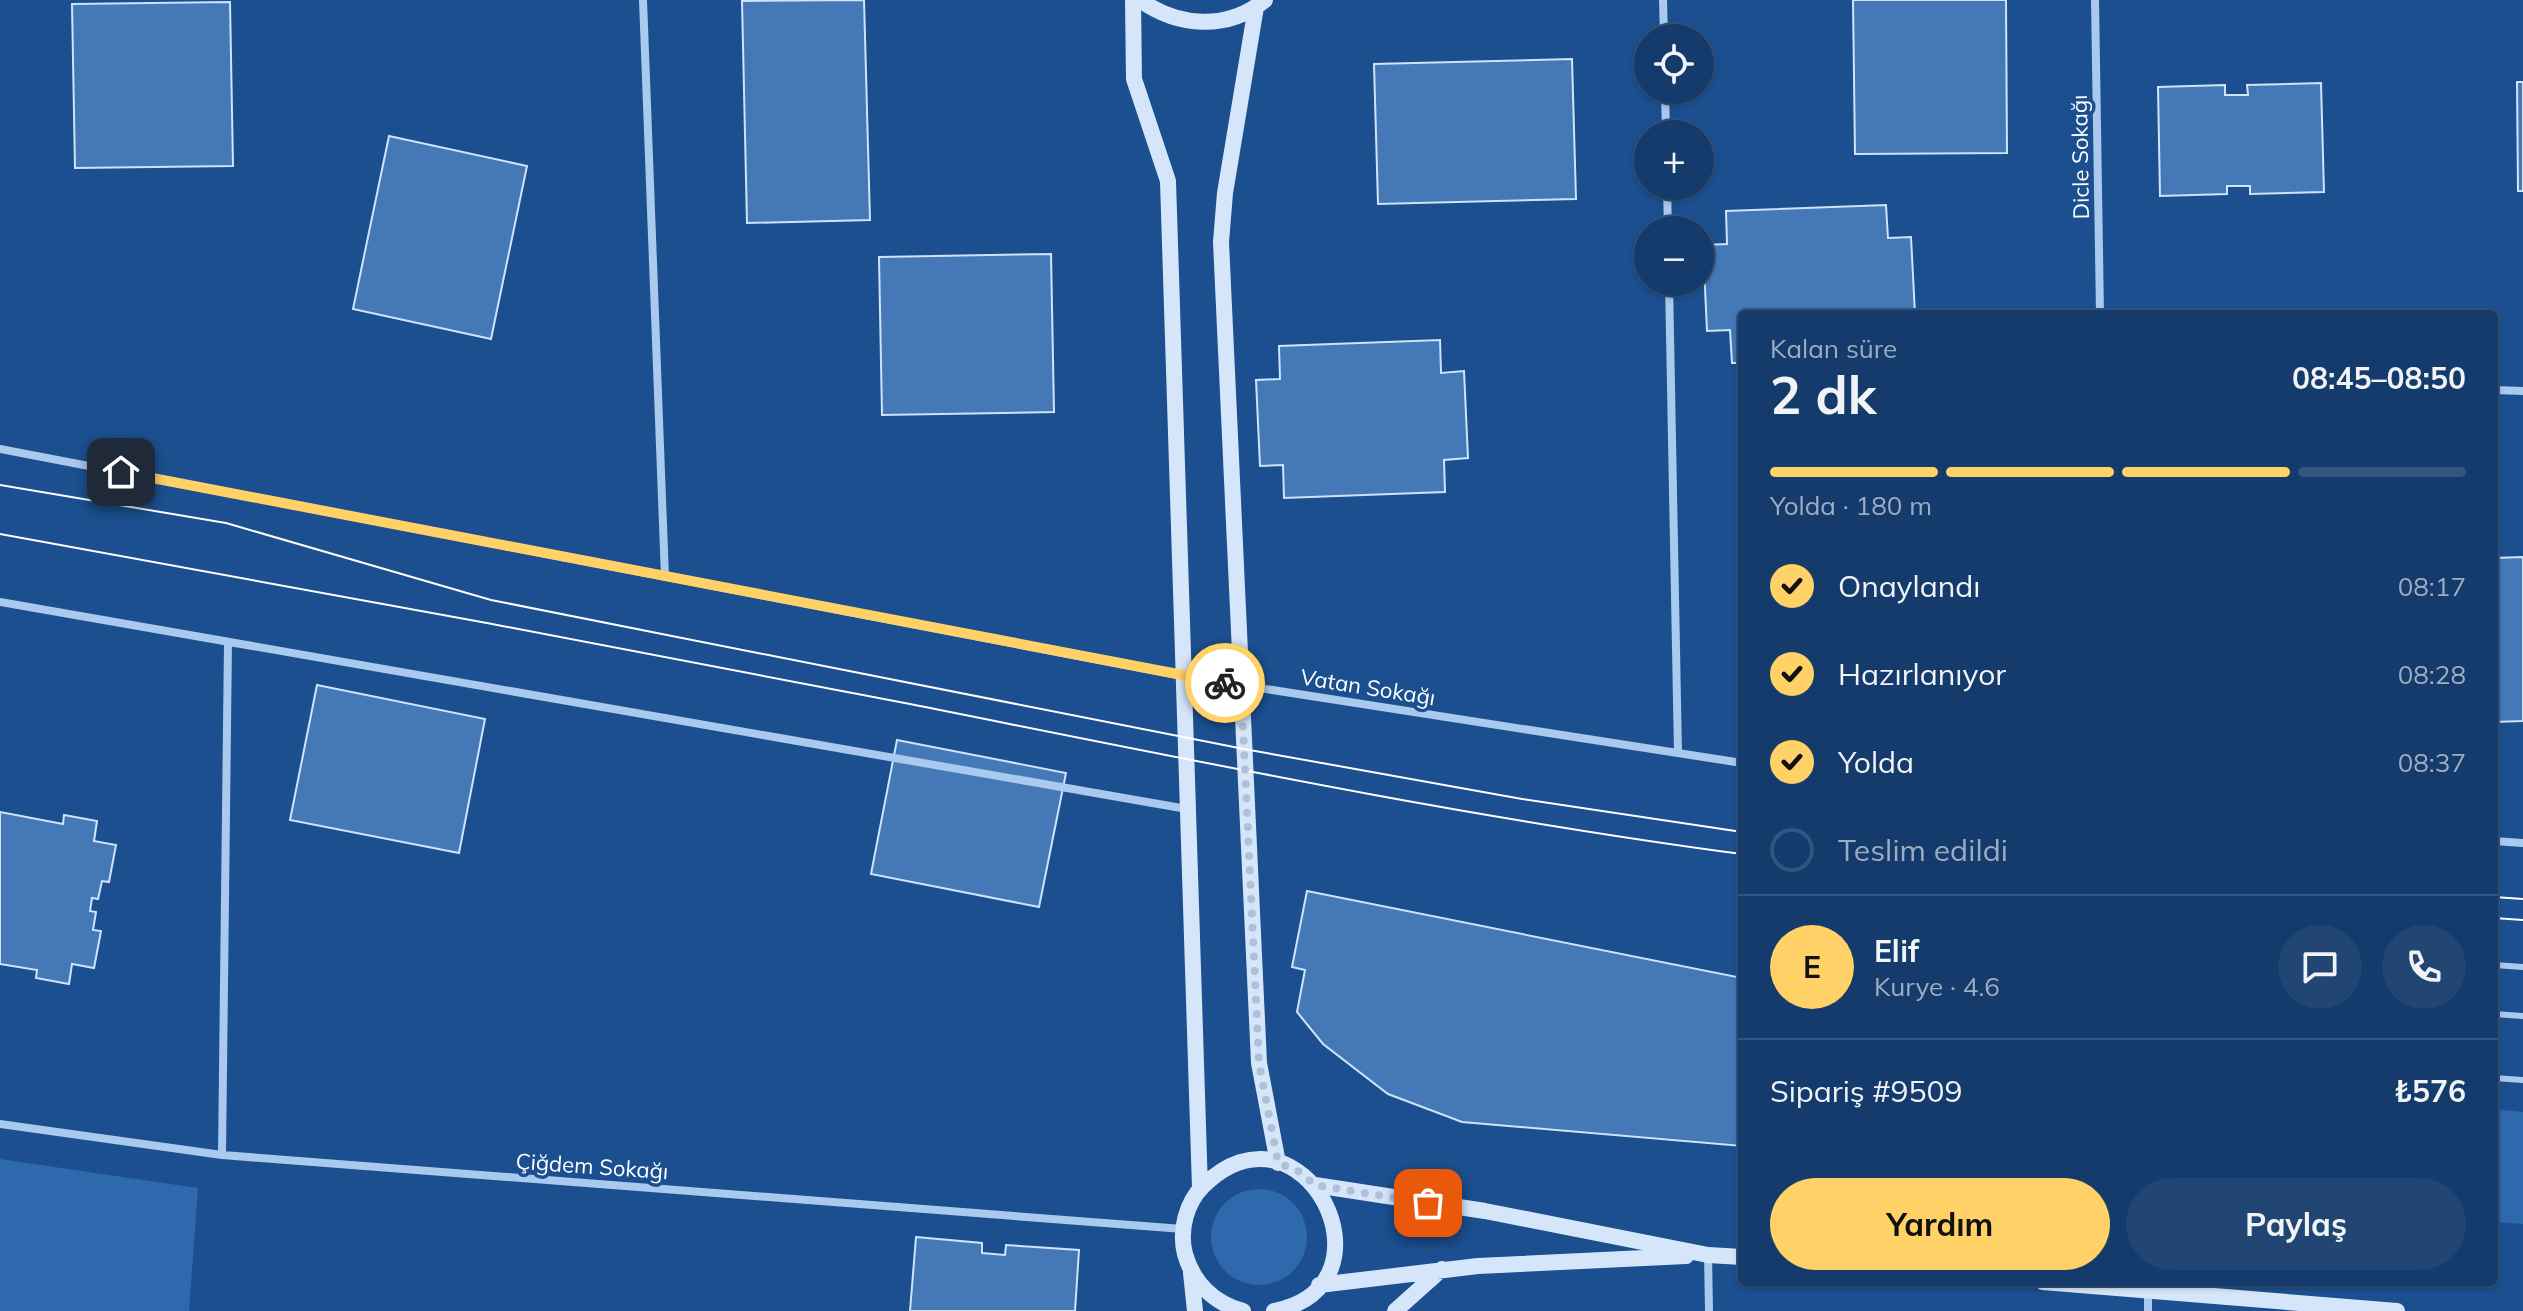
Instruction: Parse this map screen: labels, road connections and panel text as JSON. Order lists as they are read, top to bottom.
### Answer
{
  "streets": {
    "street": ["Dicle Sokağı", "Vatan Sokağı", "Çiğdem Sokağı"]
  },
  "page": {
    "map_buttons": ["+", "−"],
    "heading": ["2 dk", "Kalan süre", "08:45–08:50"],
    "panel": [
      "Elif",
      "Kurye · 4.6",
      "Sipariş #9509",
      "₺576"
    ],
    "bar": "Yolda · 180 m",
    "list": [
      ["Onaylandı", "08:17"],
      ["Hazırlanıyor", "08:28"],
      ["Yolda", "08:37"],
      "Teslim edildi"
    ],
    "round": "E",
    "buttons": ["Yardım", "Paylaş"]
  }
}
